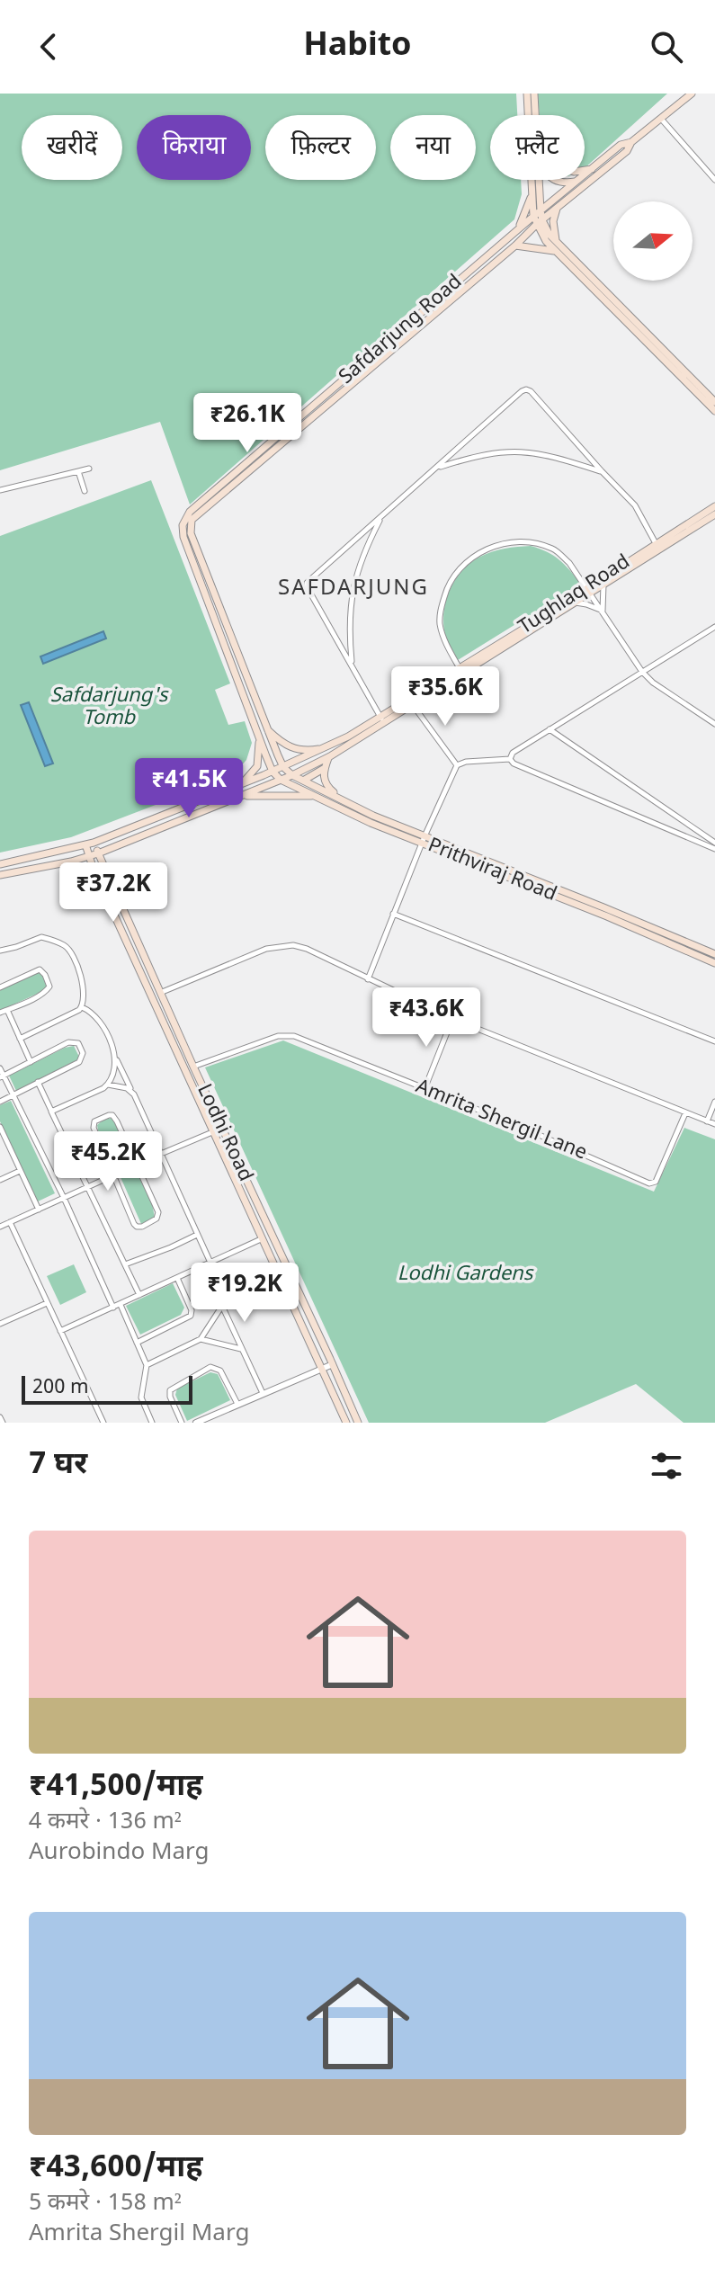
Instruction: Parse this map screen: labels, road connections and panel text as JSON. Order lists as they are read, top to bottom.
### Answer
{
  "streets": {
    "main road": [
      "Safdarjung Road",
      "Tughlaq Road",
      "Prithviraj Road",
      "Lodhi Road"
    ],
    "street": ["Amrita Shergil Lane"]
  },
  "crossings": [
    ["Safdarjung Road", "Tughlaq Road"],
    ["Safdarjung Road", "Prithviraj Road"],
    ["Tughlaq Road", "Prithviraj Road"],
    ["Tughlaq Road", "Lodhi Road"],
    ["Amrita Shergil Lane", "Lodhi Road"]
  ],
  "districts": ["SAFDARJUNG"],
  "parks": ["Safdarjung's Tomb", "Lodhi Gardens"],
  "scale_bar": "200 m",
  "north": "right",
  "page": {
    "header": "Habito",
    "chip": [
      "खरीदें",
      "किराया",
      "फ़िल्टर",
      "नया",
      "फ़्लैट"
    ],
    "price": [
      "₹26.1K",
      "₹35.6K",
      "₹41.5K",
      "₹37.2K",
      "₹43.6K",
      "₹45.2K",
      "₹19.2K"
    ],
    "scale": "200 m",
    "heading": "7 घर",
    "list": [
      {
        "name": "₹41,500/माह",
        "note": "4 कमरे · 136 m² · Aurobindo Marg"
      },
      {
        "name": "₹43,600/माह",
        "note": "5 कमरे · 158 m² · Amrita Shergil Marg"
      }
    ]
  }
}
